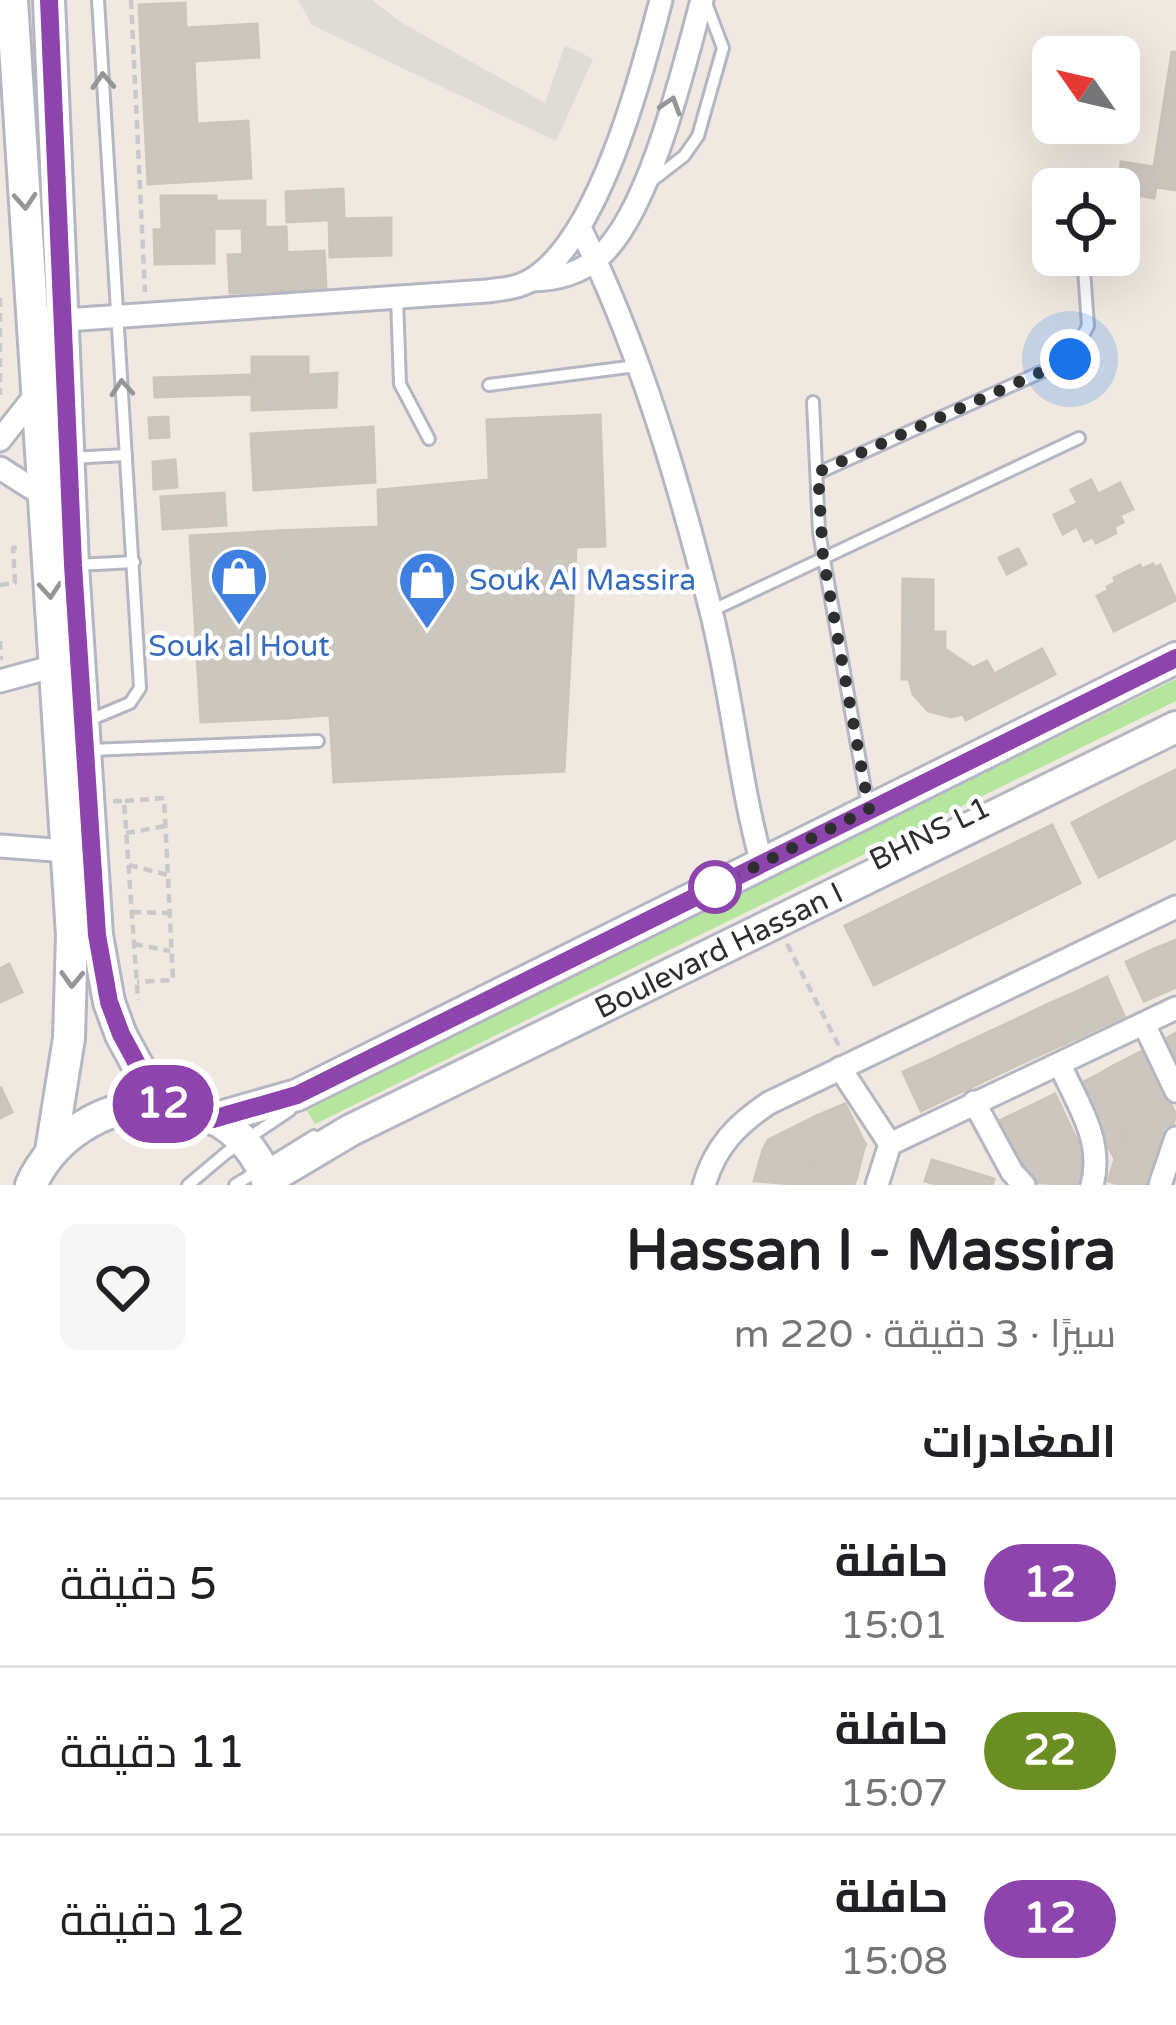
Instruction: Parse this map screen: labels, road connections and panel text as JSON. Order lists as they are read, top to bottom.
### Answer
{
  "streets": {
    "main road": ["Boulevard Hassan I"],
    "lane": ["BHNS L1"]
  },
  "crossings": [
    ["BHNS L1", "Boulevard Hassan I"]
  ],
  "places": {
    "shop": ["Souk al Hout", "Souk Al Massira"]
  },
  "lines": ["bus line 12"],
  "north": "top left",
  "page": {
    "on_map": "12",
    "heading": [
      ["Hassan I - Massira", "سيرًا · 3 دقيقة · 220 m"],
      "المغادرات"
    ],
    "list": [
      {
        "mark": "12",
        "name": "حافلة",
        "note": "15:01",
        "value": "5 دقيقة"
      },
      {
        "mark": "22",
        "name": "حافلة",
        "note": "15:07",
        "value": "11 دقيقة"
      },
      {
        "mark": "12",
        "name": "حافلة",
        "note": "15:08",
        "value": "12 دقيقة"
      }
    ]
  }
}
